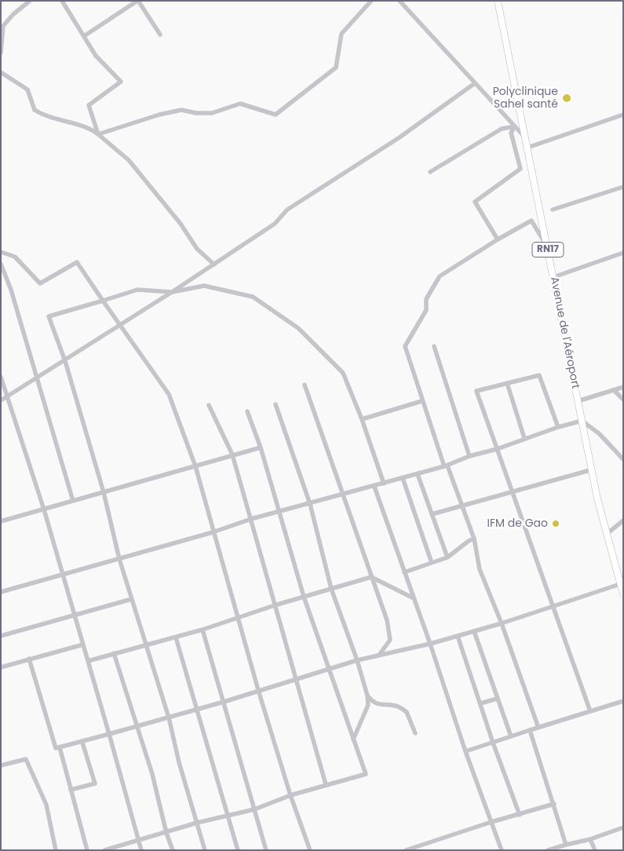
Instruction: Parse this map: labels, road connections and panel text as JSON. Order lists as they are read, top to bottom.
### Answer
{
  "streets": {
    "main road": ["RN17", "Avenue de l'Aéroport"]
  },
  "places": ["Polyclinique Sahel santé", "IFM de Gao"]
}
